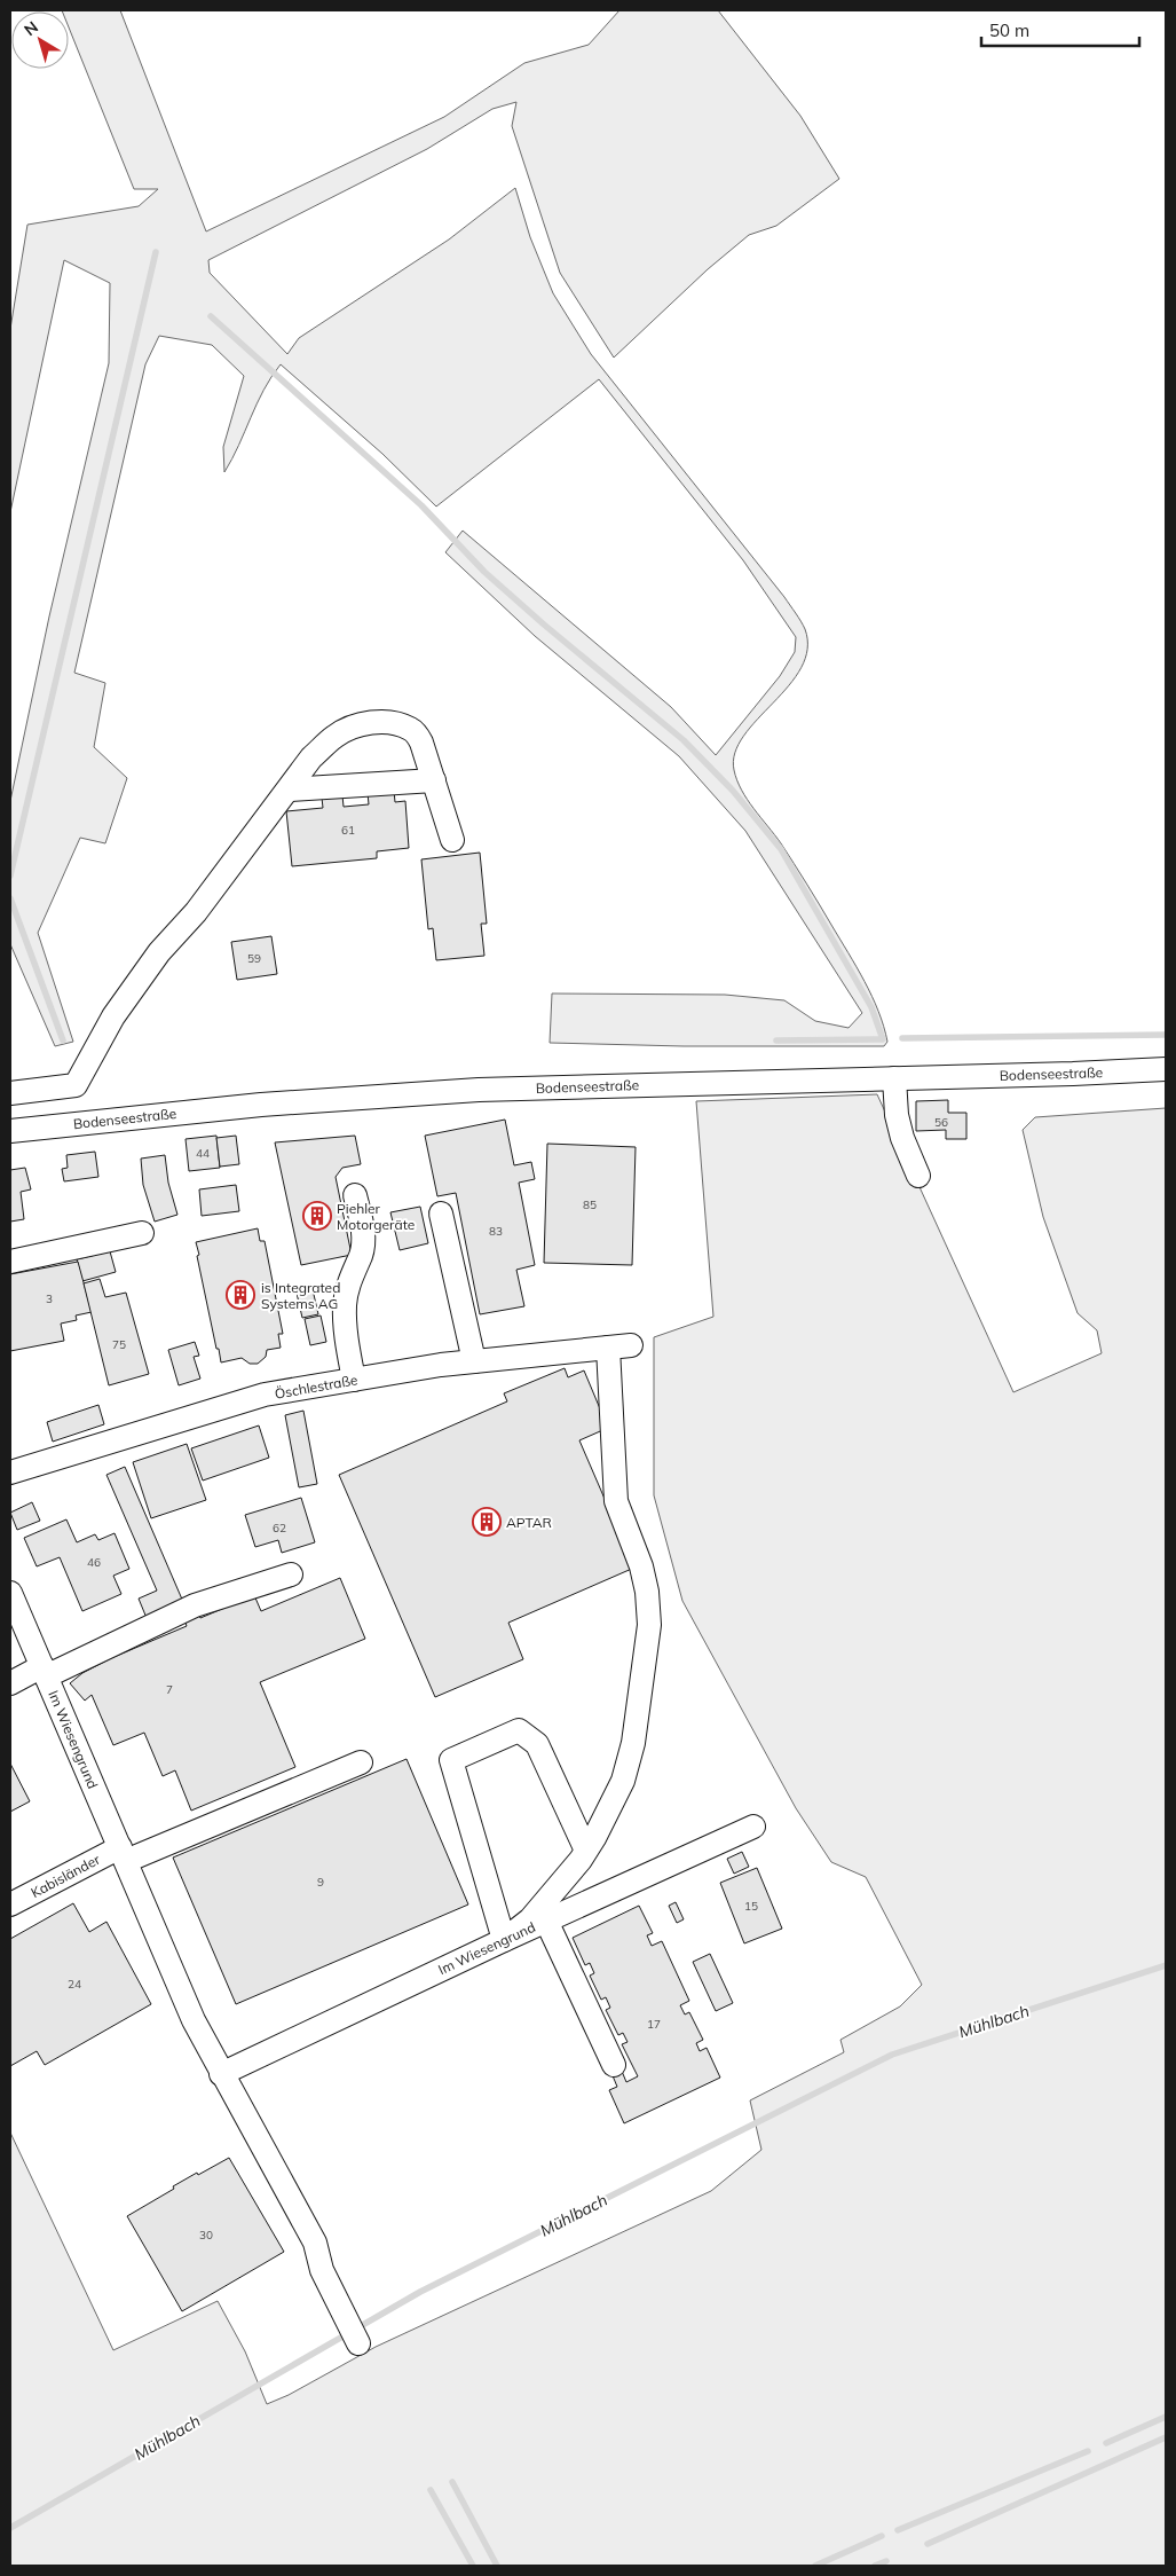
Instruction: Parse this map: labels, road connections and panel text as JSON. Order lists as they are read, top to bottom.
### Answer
{
  "streets": {
    "street": [
      "Bodenseestraße",
      "Öschlestraße",
      "Im Wiesengrund",
      "Kabisländer"
    ]
  },
  "crossings": [
    ["Im Wiesengrund", "Kabisländer"]
  ],
  "water": ["Mühlbach"],
  "places": {
    "building": ["Piehler Motorgeräte", "is Integrated Systems AG", "APTAR"]
  },
  "house_numbers": [
    "61",
    "59",
    "56",
    "44",
    "85",
    "83",
    "3",
    "75",
    "62",
    "46",
    "7",
    "9",
    "15",
    "24",
    "17",
    "30"
  ],
  "scale_bar": "50 m",
  "north": "top left"
}
